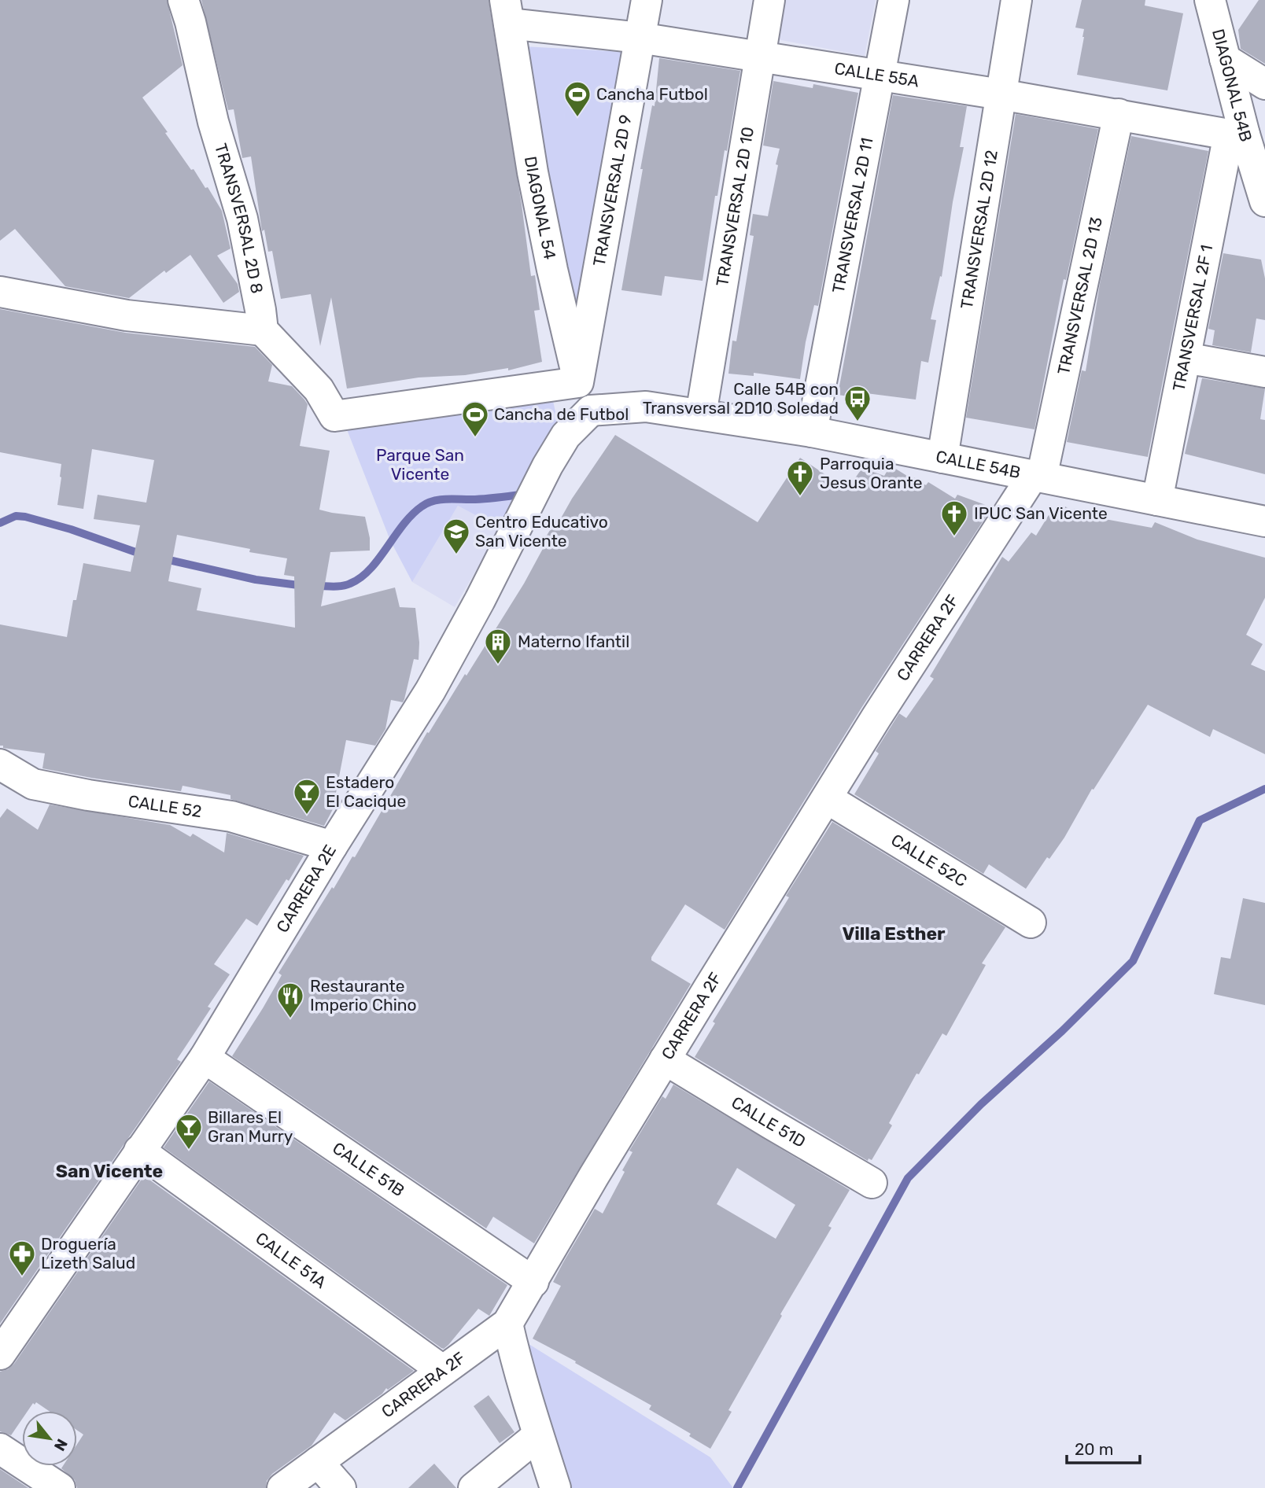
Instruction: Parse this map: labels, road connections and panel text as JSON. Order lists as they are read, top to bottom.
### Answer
{
  "streets": {
    "street": [
      "CALLE 55A",
      "DIAGONAL 54B",
      "TRANSVERSAL 2D 9",
      "DIAGONAL 54",
      "TRANSVERSAL 2D 10",
      "TRANSVERSAL 2D 11",
      "TRANSVERSAL 2D 8",
      "TRANSVERSAL 2D 12",
      "TRANSVERSAL 2D 13",
      "TRANSVERSAL 2F 1",
      "CALLE 54B",
      "CARRERA 2F",
      "CALLE 52",
      "CALLE 52C",
      "CARRERA 2E",
      "CALLE 51D",
      "CALLE 51B",
      "CALLE 51A"
    ]
  },
  "crossings": [
    ["CALLE 55A", "DIAGONAL 54B"],
    ["CALLE 55A", "TRANSVERSAL 2D 9"],
    ["CALLE 55A", "DIAGONAL 54"],
    ["CALLE 55A", "TRANSVERSAL 2D 10"],
    ["CALLE 55A", "TRANSVERSAL 2D 11"],
    ["CALLE 55A", "TRANSVERSAL 2D 12"],
    ["CALLE 55A", "TRANSVERSAL 2D 13"],
    ["CALLE 55A", "TRANSVERSAL 2F 1"],
    ["DIAGONAL 54B", "TRANSVERSAL 2F 1"],
    ["TRANSVERSAL 2D 9", "DIAGONAL 54"],
    ["DIAGONAL 54", "CALLE 54B"],
    ["DIAGONAL 54", "CARRERA 2E"],
    ["TRANSVERSAL 2D 10", "CALLE 54B"],
    ["TRANSVERSAL 2D 11", "CALLE 54B"],
    ["TRANSVERSAL 2D 12", "CALLE 54B"],
    ["TRANSVERSAL 2D 13", "CALLE 54B"],
    ["TRANSVERSAL 2D 13", "CARRERA 2F"],
    ["TRANSVERSAL 2F 1", "CALLE 54B"],
    ["CALLE 54B", "CARRERA 2F"],
    ["CALLE 54B", "CARRERA 2E"],
    ["CARRERA 2F", "CALLE 52C"],
    ["CARRERA 2F", "CALLE 51D"],
    ["CARRERA 2F", "CALLE 51B"],
    ["CARRERA 2F", "CALLE 51A"],
    ["CALLE 52", "CARRERA 2E"],
    ["CARRERA 2E", "CALLE 51B"],
    ["CARRERA 2E", "CALLE 51A"]
  ],
  "districts": ["Villa Esther", "San Vicente"],
  "parks": ["Parque San Vicente"],
  "places": {
    "sports": ["Cancha Futbol", "Cancha de Futbol"],
    "bus stop": ["Calle 54B con Transversal 2D10 Soledad"],
    "church": ["Parroquia Jesus Orante", "IPUC San Vicente"],
    "school or university": ["Centro Educativo San Vicente"],
    "building": ["Materno Ifantil"],
    "bar": ["Estadero El Cacique", "Billares El Gran Murry"],
    "restaurant": ["Restaurante Imperio Chino"],
    "pharmacy": ["Droguería Lizeth Salud"]
  },
  "scale_bar": "20 m",
  "north": "bottom right"
}
